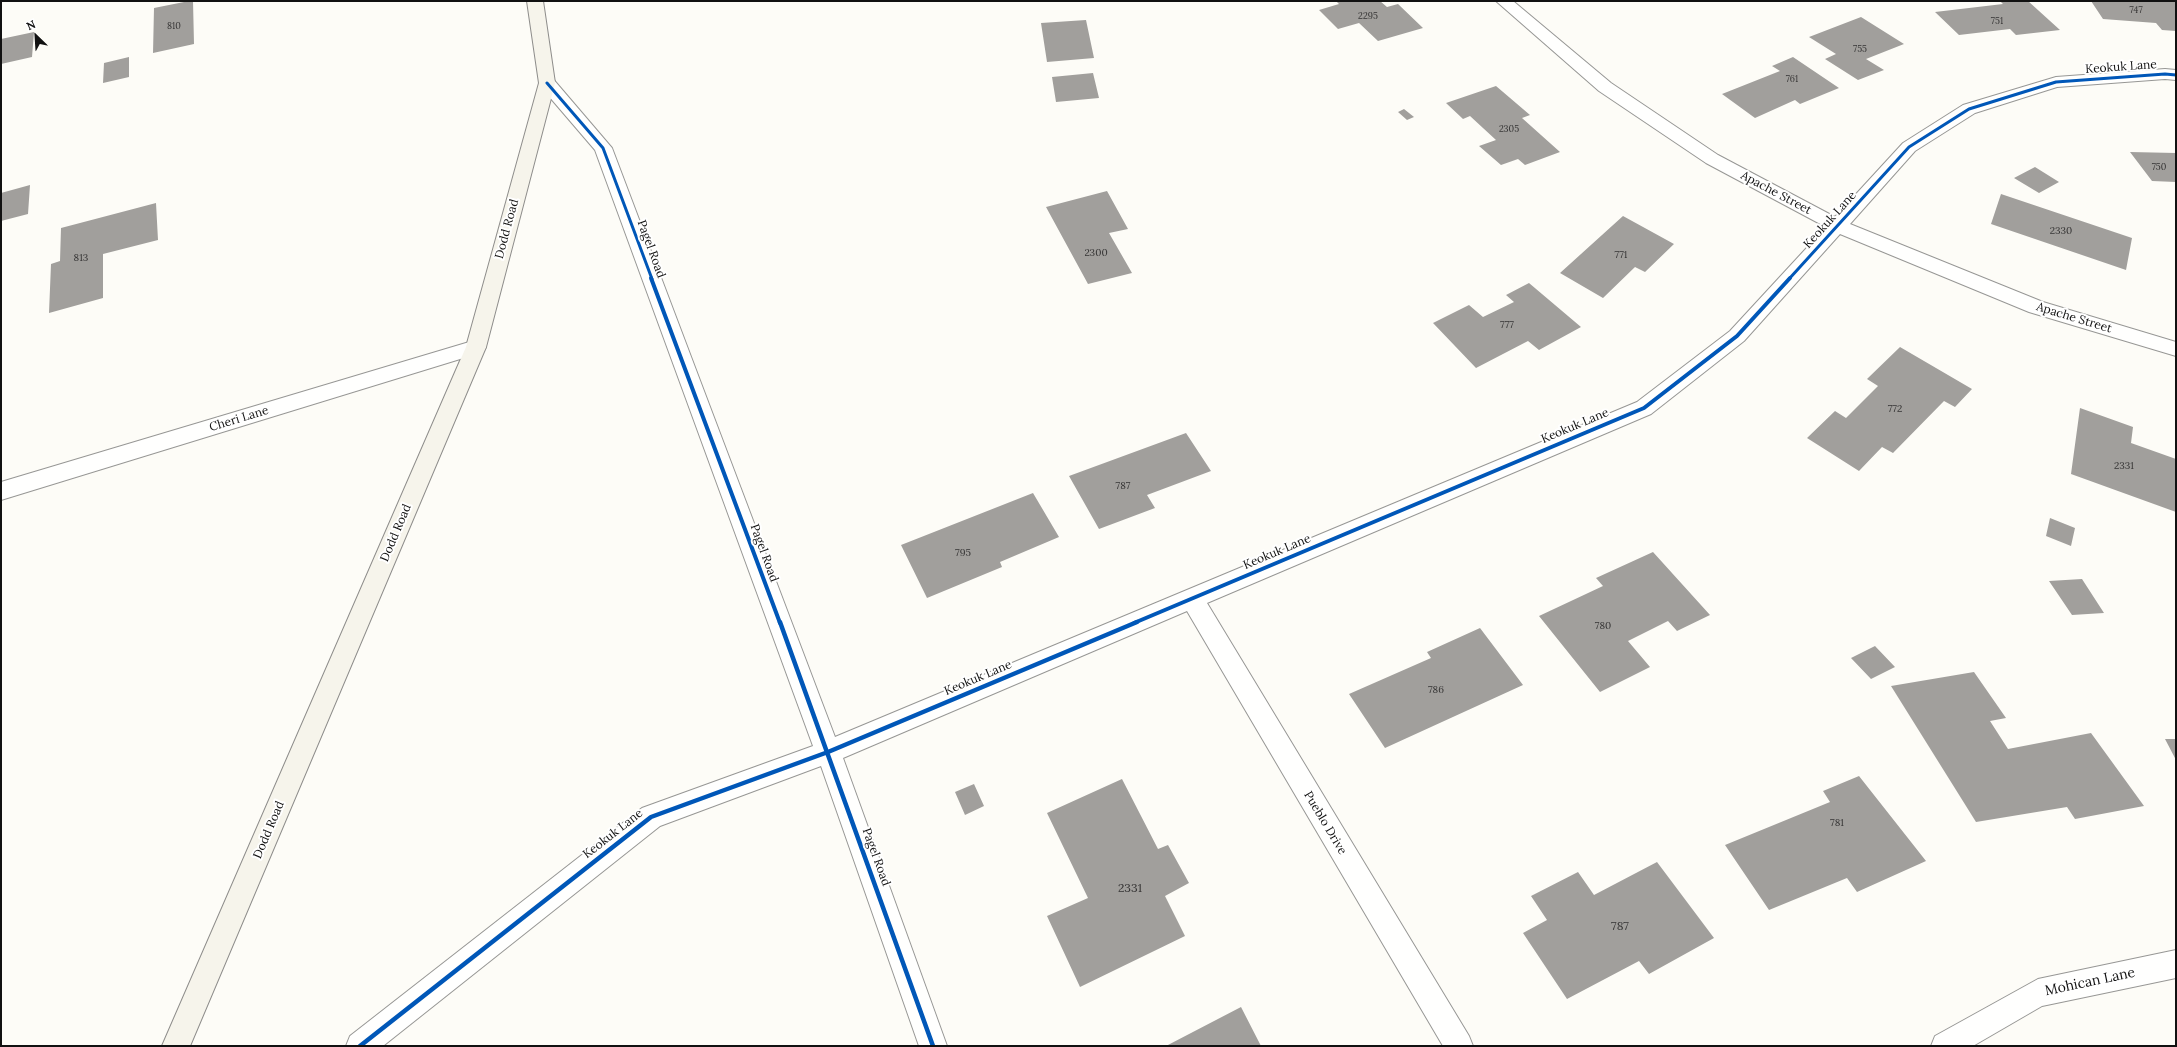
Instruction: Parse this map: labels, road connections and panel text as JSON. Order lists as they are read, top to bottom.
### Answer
{
  "streets": {
    "main road": ["Dodd Road"],
    "street": [
      "Keokuk Lane",
      "Apache Street",
      "Pagel Road",
      "Cheri Lane",
      "Pueblo Drive",
      "Mohican Lane"
    ]
  },
  "crossings": [
    ["Keokuk Lane", "Apache Street"],
    ["Keokuk Lane", "Pagel Road"],
    ["Keokuk Lane", "Pueblo Drive"],
    ["Dodd Road", "Pagel Road"],
    ["Dodd Road", "Cheri Lane"]
  ],
  "house_numbers": [
    "747",
    "2295",
    "751",
    "810",
    "755",
    "761",
    "2305",
    "750",
    "2330",
    "2300",
    "771",
    "813",
    "777",
    "772",
    "2331",
    "787",
    "795",
    "780",
    "786",
    "781",
    "2331",
    "787"
  ],
  "north": "top left"
}
